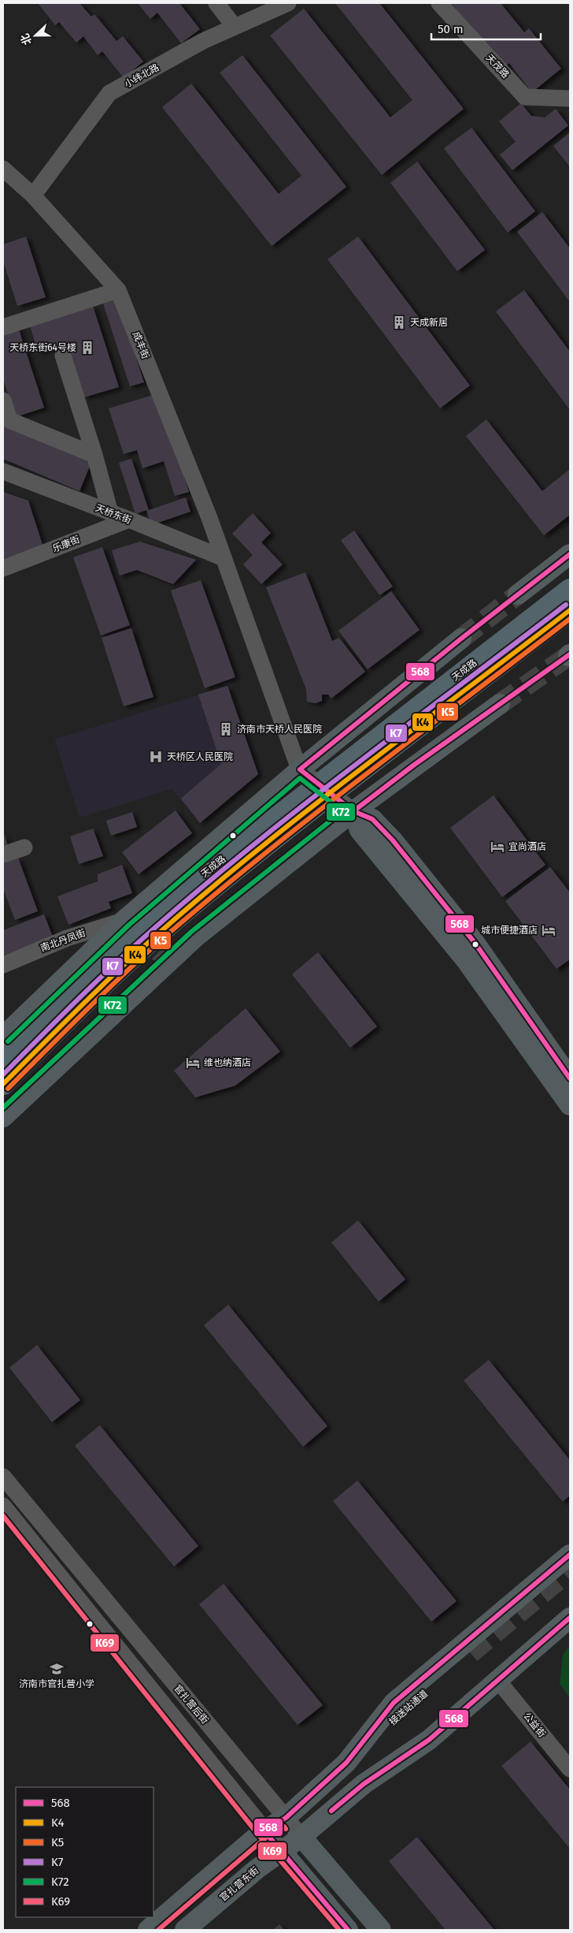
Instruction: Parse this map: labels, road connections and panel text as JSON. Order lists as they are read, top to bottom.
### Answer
{
  "streets": {
    "highway": ["天成路"],
    "main road": ["官扎营后街", "接送站通道", "官扎营东街"],
    "street": [
      "天茂路",
      "小纬北路",
      "成丰街",
      "天桥东街",
      "乐康街",
      "南北丹凤街",
      "公益街"
    ]
  },
  "crossings": [
    ["小纬北路", "成丰街"],
    ["成丰街", "天桥东街"],
    ["成丰街", "天成路"],
    ["天桥东街", "乐康街"],
    ["天成路", "南北丹凤街"],
    ["官扎营后街", "官扎营东街"],
    ["公益街", "官扎营东街"]
  ],
  "places": {
    "building": ["天成新居", "天桥东街64号楼", "济南市天桥人民医院"],
    "hospital": ["天桥区人民医院"],
    "hotel": ["宜尚酒店", "城市便捷酒店", "维也纳酒店"],
    "school or university": ["济南市官扎营小学"]
  },
  "lines": [
    "transit line 568",
    "transit line K7",
    "transit line K4",
    "transit line K5",
    "transit line K72",
    "transit line K69"
  ],
  "legend": [
    "568",
    "K4",
    "K5",
    "K7",
    "K72",
    "K69"
  ],
  "scale_bar": "50 m",
  "north": "left"
}
